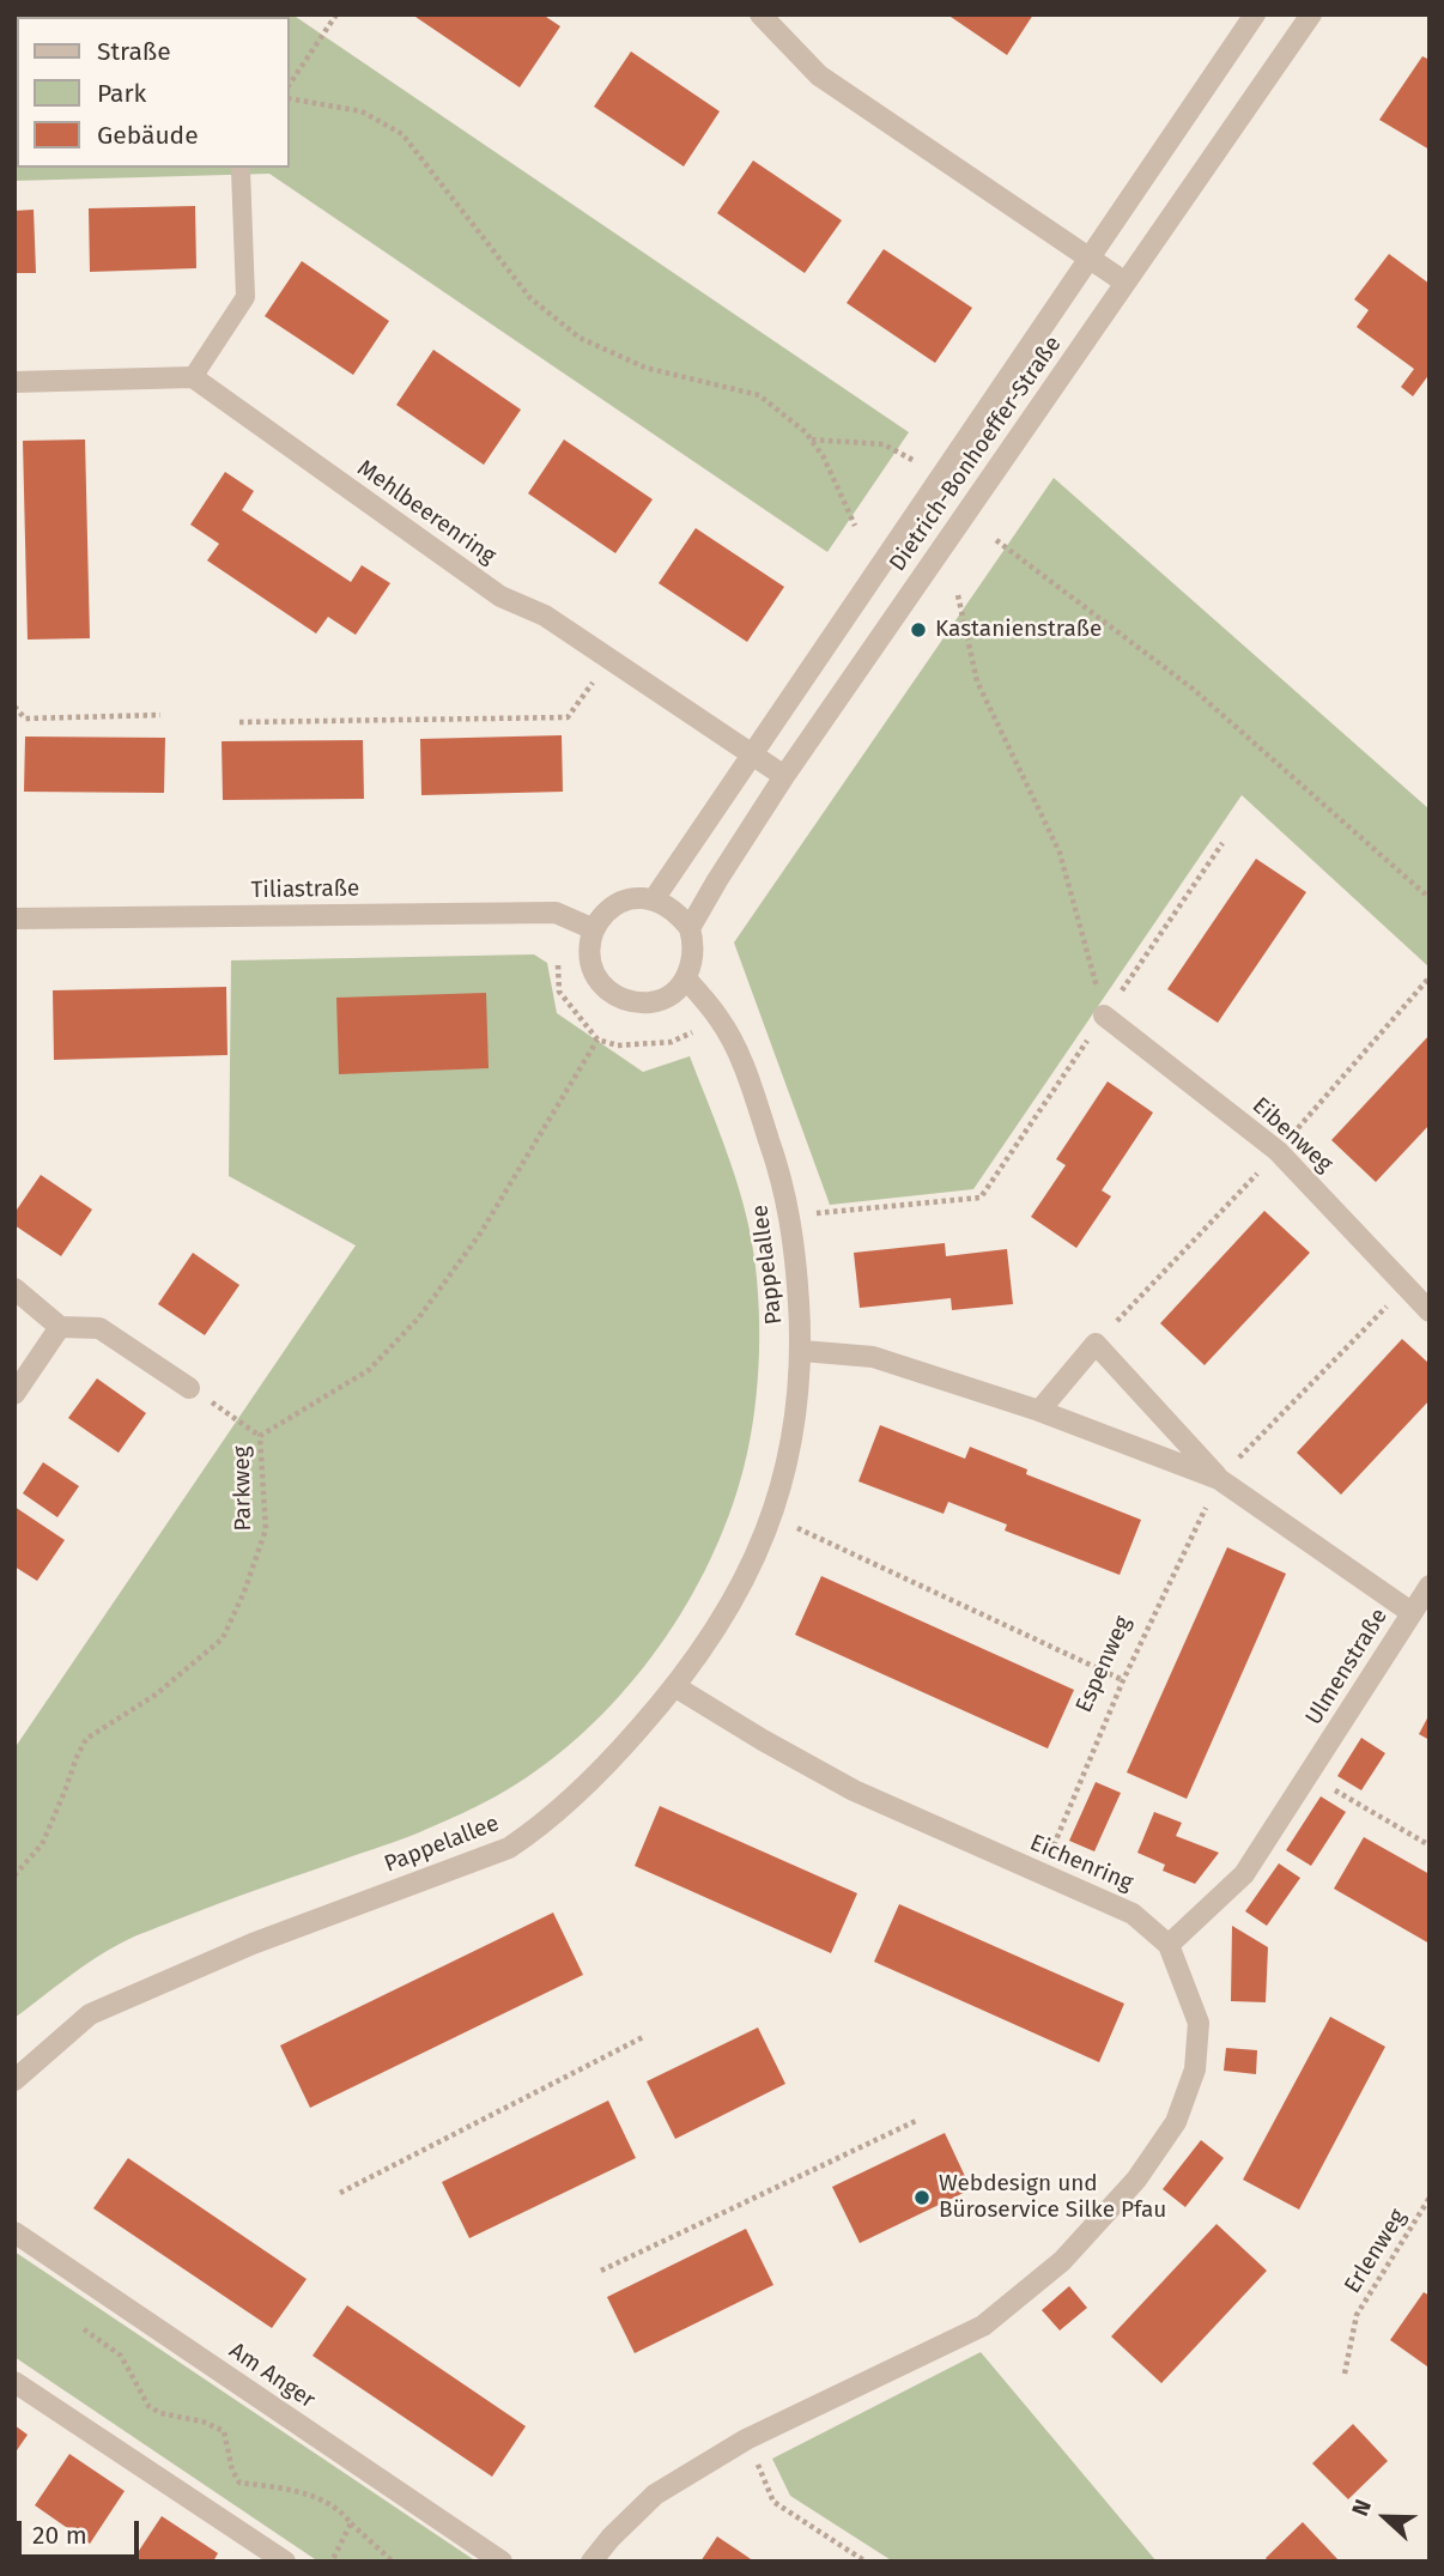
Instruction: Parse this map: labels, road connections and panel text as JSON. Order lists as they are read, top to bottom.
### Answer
{
  "streets": {
    "street": [
      "Dietrich-Bonhoeffer-Straße",
      "Mehlbeerenring",
      "Tiliastraße",
      "Eibenweg",
      "Pappelallee",
      "Ulmenstraße",
      "Eichenring",
      "Am Anger"
    ],
    "path": ["Parkweg", "Espenweg", "Erlenweg"]
  },
  "crossings": [
    ["Dietrich-Bonhoeffer-Straße", "Mehlbeerenring"],
    ["Dietrich-Bonhoeffer-Straße", "Tiliastraße"],
    ["Dietrich-Bonhoeffer-Straße", "Pappelallee"],
    ["Tiliastraße", "Pappelallee"],
    ["Eibenweg", "Espenweg"],
    ["Pappelallee", "Eichenring"],
    ["Espenweg", "Eichenring"],
    ["Ulmenstraße", "Eichenring"]
  ],
  "places": ["Kastanienstraße", "Webdesign und Büroservice Silke Pfau"],
  "legend": ["Straße", "Park", "Gebäude"],
  "scale_bar": "20 m",
  "north": "left"
}
